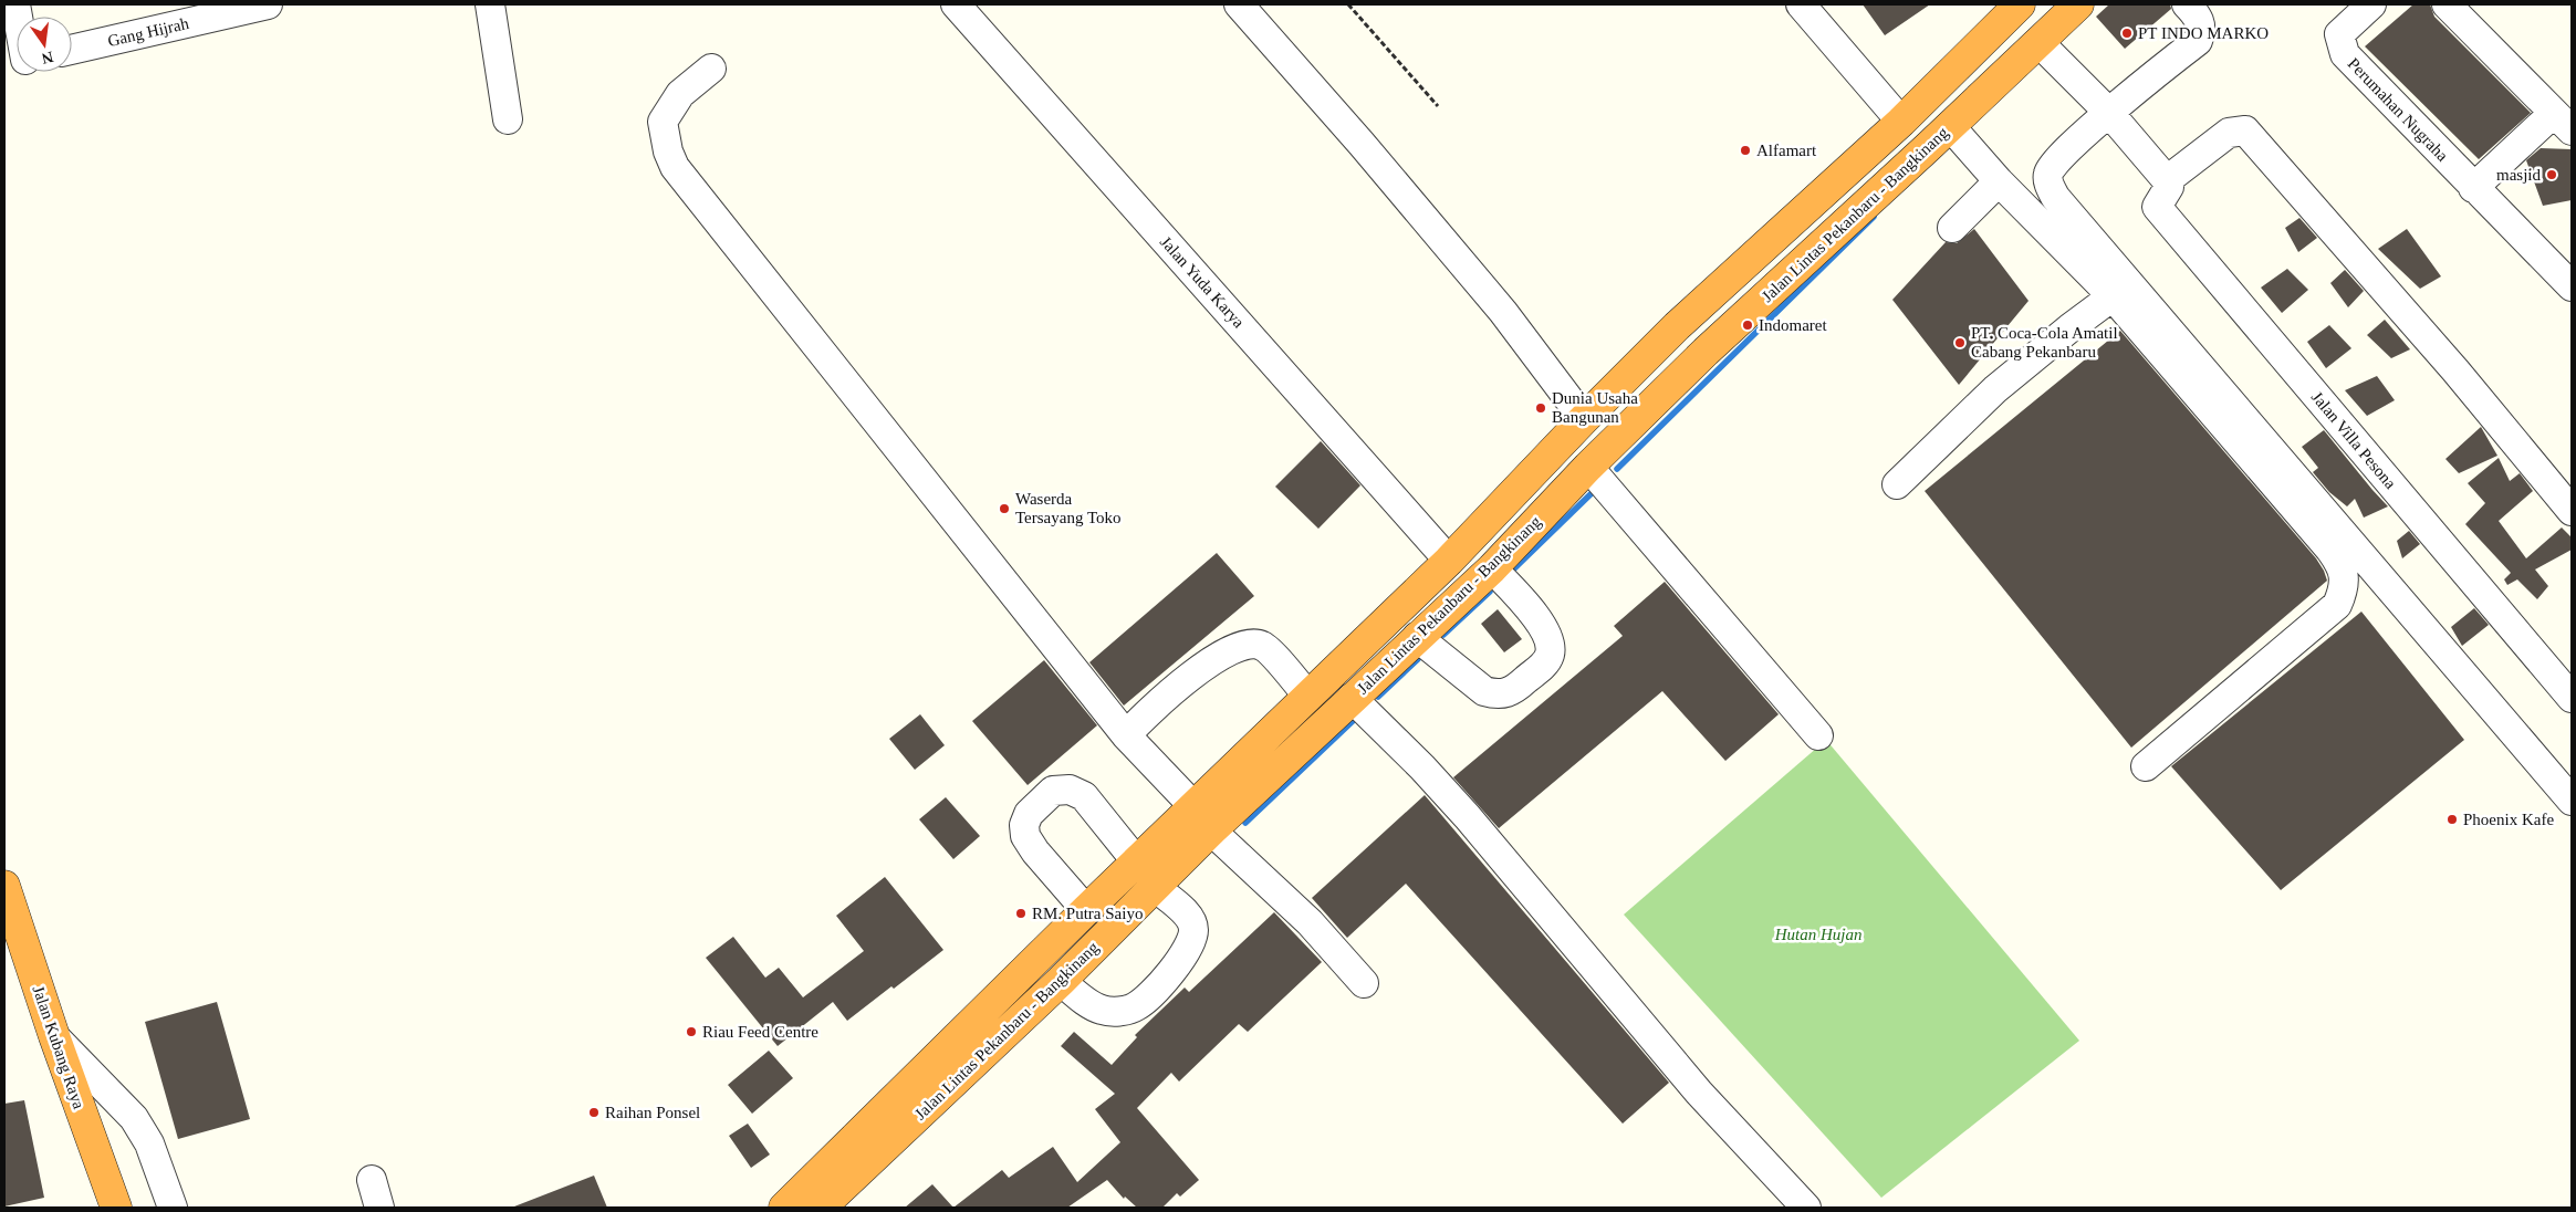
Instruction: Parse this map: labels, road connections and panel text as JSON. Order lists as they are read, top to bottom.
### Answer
{
  "streets": {
    "highway": ["Jalan Lintas Pekanbaru - Bangkinang", "Jalan Kubang Raya"],
    "street": [
      "Gang Hijrah",
      "Perumahan Nugraha",
      "Jalan Yuda Karya",
      "Jalan Villa Pesona"
    ]
  },
  "crossings": [
    ["Jalan Lintas Pekanbaru - Bangkinang", "Jalan Yuda Karya"]
  ],
  "parks": ["Hutan Hujan"],
  "places": [
    "PT INDO MARKO",
    "Alfamart",
    "masjid",
    "Indomaret",
    "PT. Coca-Cola Amatil Cabang Pekanbaru",
    "Dunia Usaha Bangunan",
    "Waserda Tersayang Toko",
    "Phoenix Kafe",
    "RM. Putra Saiyo",
    "Riau Feed Centre",
    "Raihan Ponsel"
  ],
  "north": "bottom"
}
